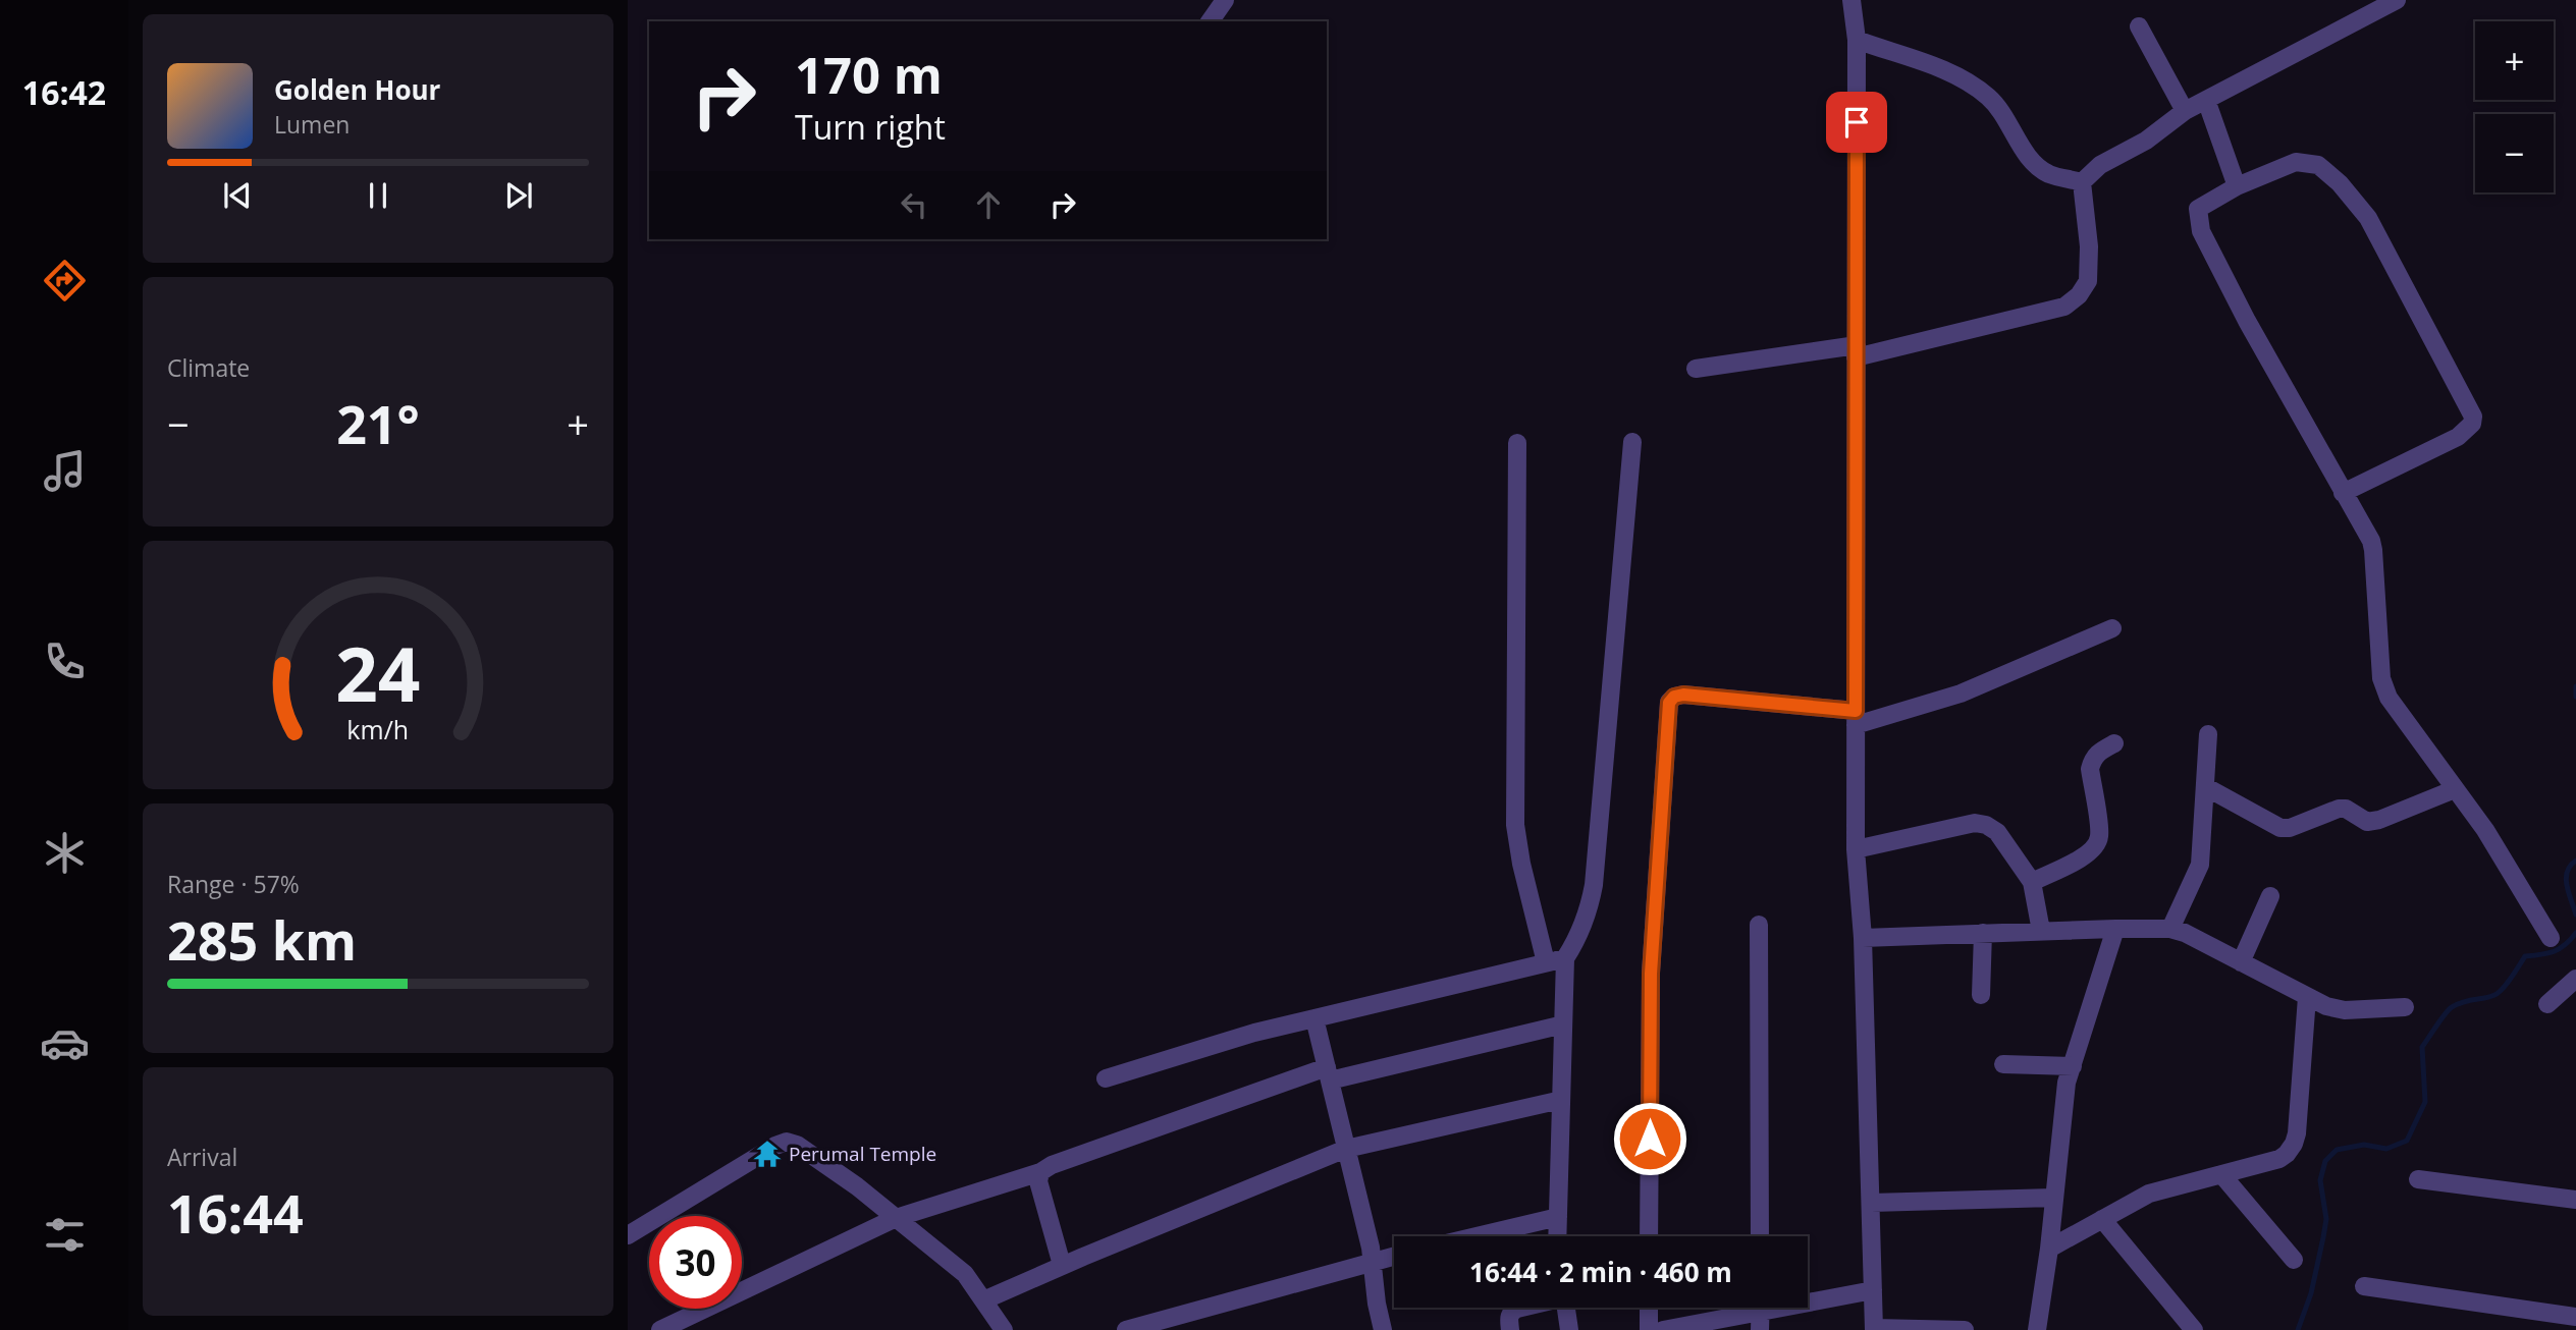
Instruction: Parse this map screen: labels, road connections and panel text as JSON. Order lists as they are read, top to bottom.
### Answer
{
  "places": {
    "temple": ["Perumal Temple"]
  },
  "page": {
    "tabs": "16:42",
    "map_buttons": ["+", "−"],
    "turn": ["170 m", "Turn right"],
    "song": ["Golden Hour", "Lumen"],
    "tile": [
      "Climate",
      ["Range · 57%", "285 km"],
      ["Arrival", "16:44"]
    ],
    "heat": ["−", "21°", "+"],
    "limit": "30",
    "trip": "16:44 · 2 min · 460 m",
    "gauge": ["24", "km/h"]
  }
}
